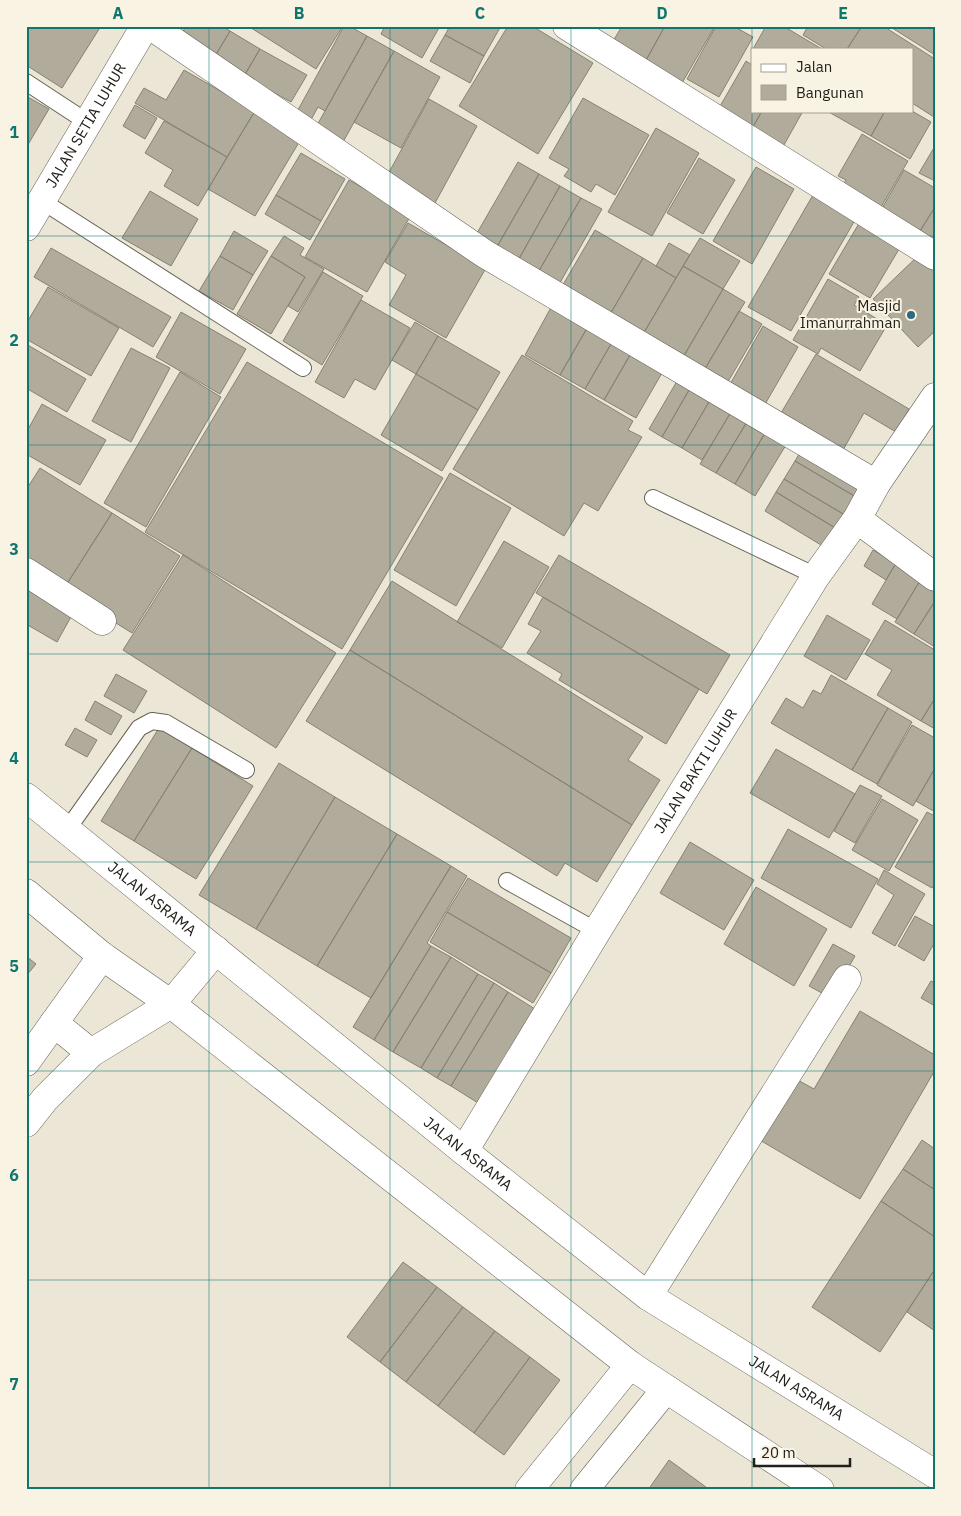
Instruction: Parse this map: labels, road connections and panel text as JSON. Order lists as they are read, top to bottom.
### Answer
{
  "streets": {
    "main road": ["JALAN SETIA LUHUR", "JALAN BAKTI LUHUR", "JALAN ASRAMA"]
  },
  "crossings": [
    ["JALAN BAKTI LUHUR", "JALAN ASRAMA"]
  ],
  "places": ["Masjid Imanurrahman"],
  "legend": ["Jalan", "Bangunan"],
  "scale_bar": "20 m",
  "grid": {
    "columns": [
      "A",
      "B",
      "C",
      "D",
      "E"
    ],
    "rows": [
      "1",
      "2",
      "3",
      "4",
      "5",
      "6",
      "7"
    ]
  }
}
